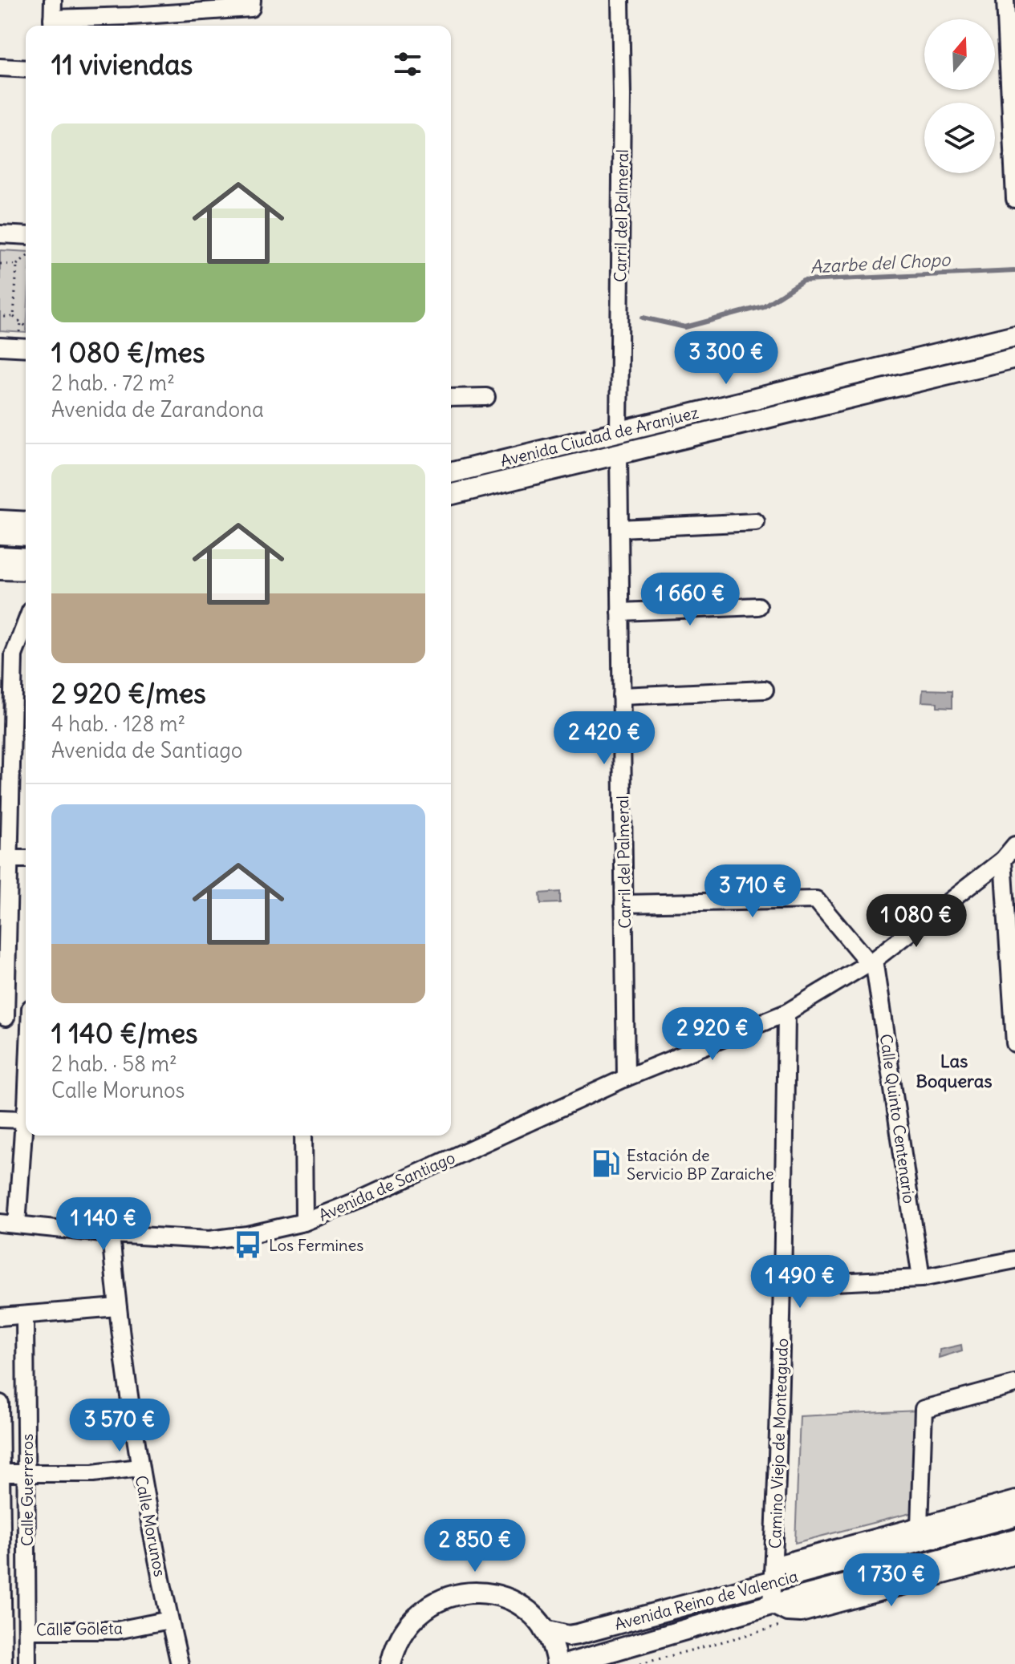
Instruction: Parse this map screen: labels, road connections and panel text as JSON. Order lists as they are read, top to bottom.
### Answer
{
  "streets": {
    "main road": ["Avenida Ciudad de Aranjuez", "Avenida Reino de Valencia"],
    "street": [
      "Carril del Palmeral",
      "Calle Quinto Centenario",
      "Avenida de Santiago",
      "Camino Viejo de Monteagudo",
      "Calle Guerreros",
      "Calle Morunos",
      "Calle Goleta"
    ]
  },
  "crossings": [
    ["Carril del Palmeral", "Avenida Ciudad de Aranjuez"],
    ["Carril del Palmeral", "Avenida de Santiago"],
    ["Calle Quinto Centenario", "Avenida de Santiago"],
    ["Avenida de Santiago", "Camino Viejo de Monteagudo"],
    ["Avenida de Santiago", "Calle Morunos"],
    ["Camino Viejo de Monteagudo", "Avenida Reino de Valencia"],
    ["Calle Guerreros", "Calle Goleta"],
    ["Calle Morunos", "Calle Goleta"]
  ],
  "districts": ["Las Boqueras"],
  "water": ["Azarbe del Chopo"],
  "places": {
    "fuel station": ["Estación de Servicio BP Zaraiche"],
    "bus stop": ["Los Fermines"]
  },
  "north": "top",
  "page": {
    "heading": "11 viviendas",
    "list": [
      {
        "name": "1 080 €/mes",
        "note": "2 hab. · 72 m² · Avenida de Zarandona"
      },
      {
        "name": "2 920 €/mes",
        "note": "4 hab. · 128 m² · Avenida de Santiago"
      },
      {
        "name": "1 140 €/mes",
        "note": "2 hab. · 58 m² · Calle Morunos"
      }
    ],
    "price": [
      "3 300 €",
      "1 660 €",
      "2 420 €",
      "3 710 €",
      "1 080 €",
      "2 920 €",
      "1 140 €",
      "1 490 €",
      "3 570 €",
      "2 850 €",
      "1 730 €"
    ]
  }
}
